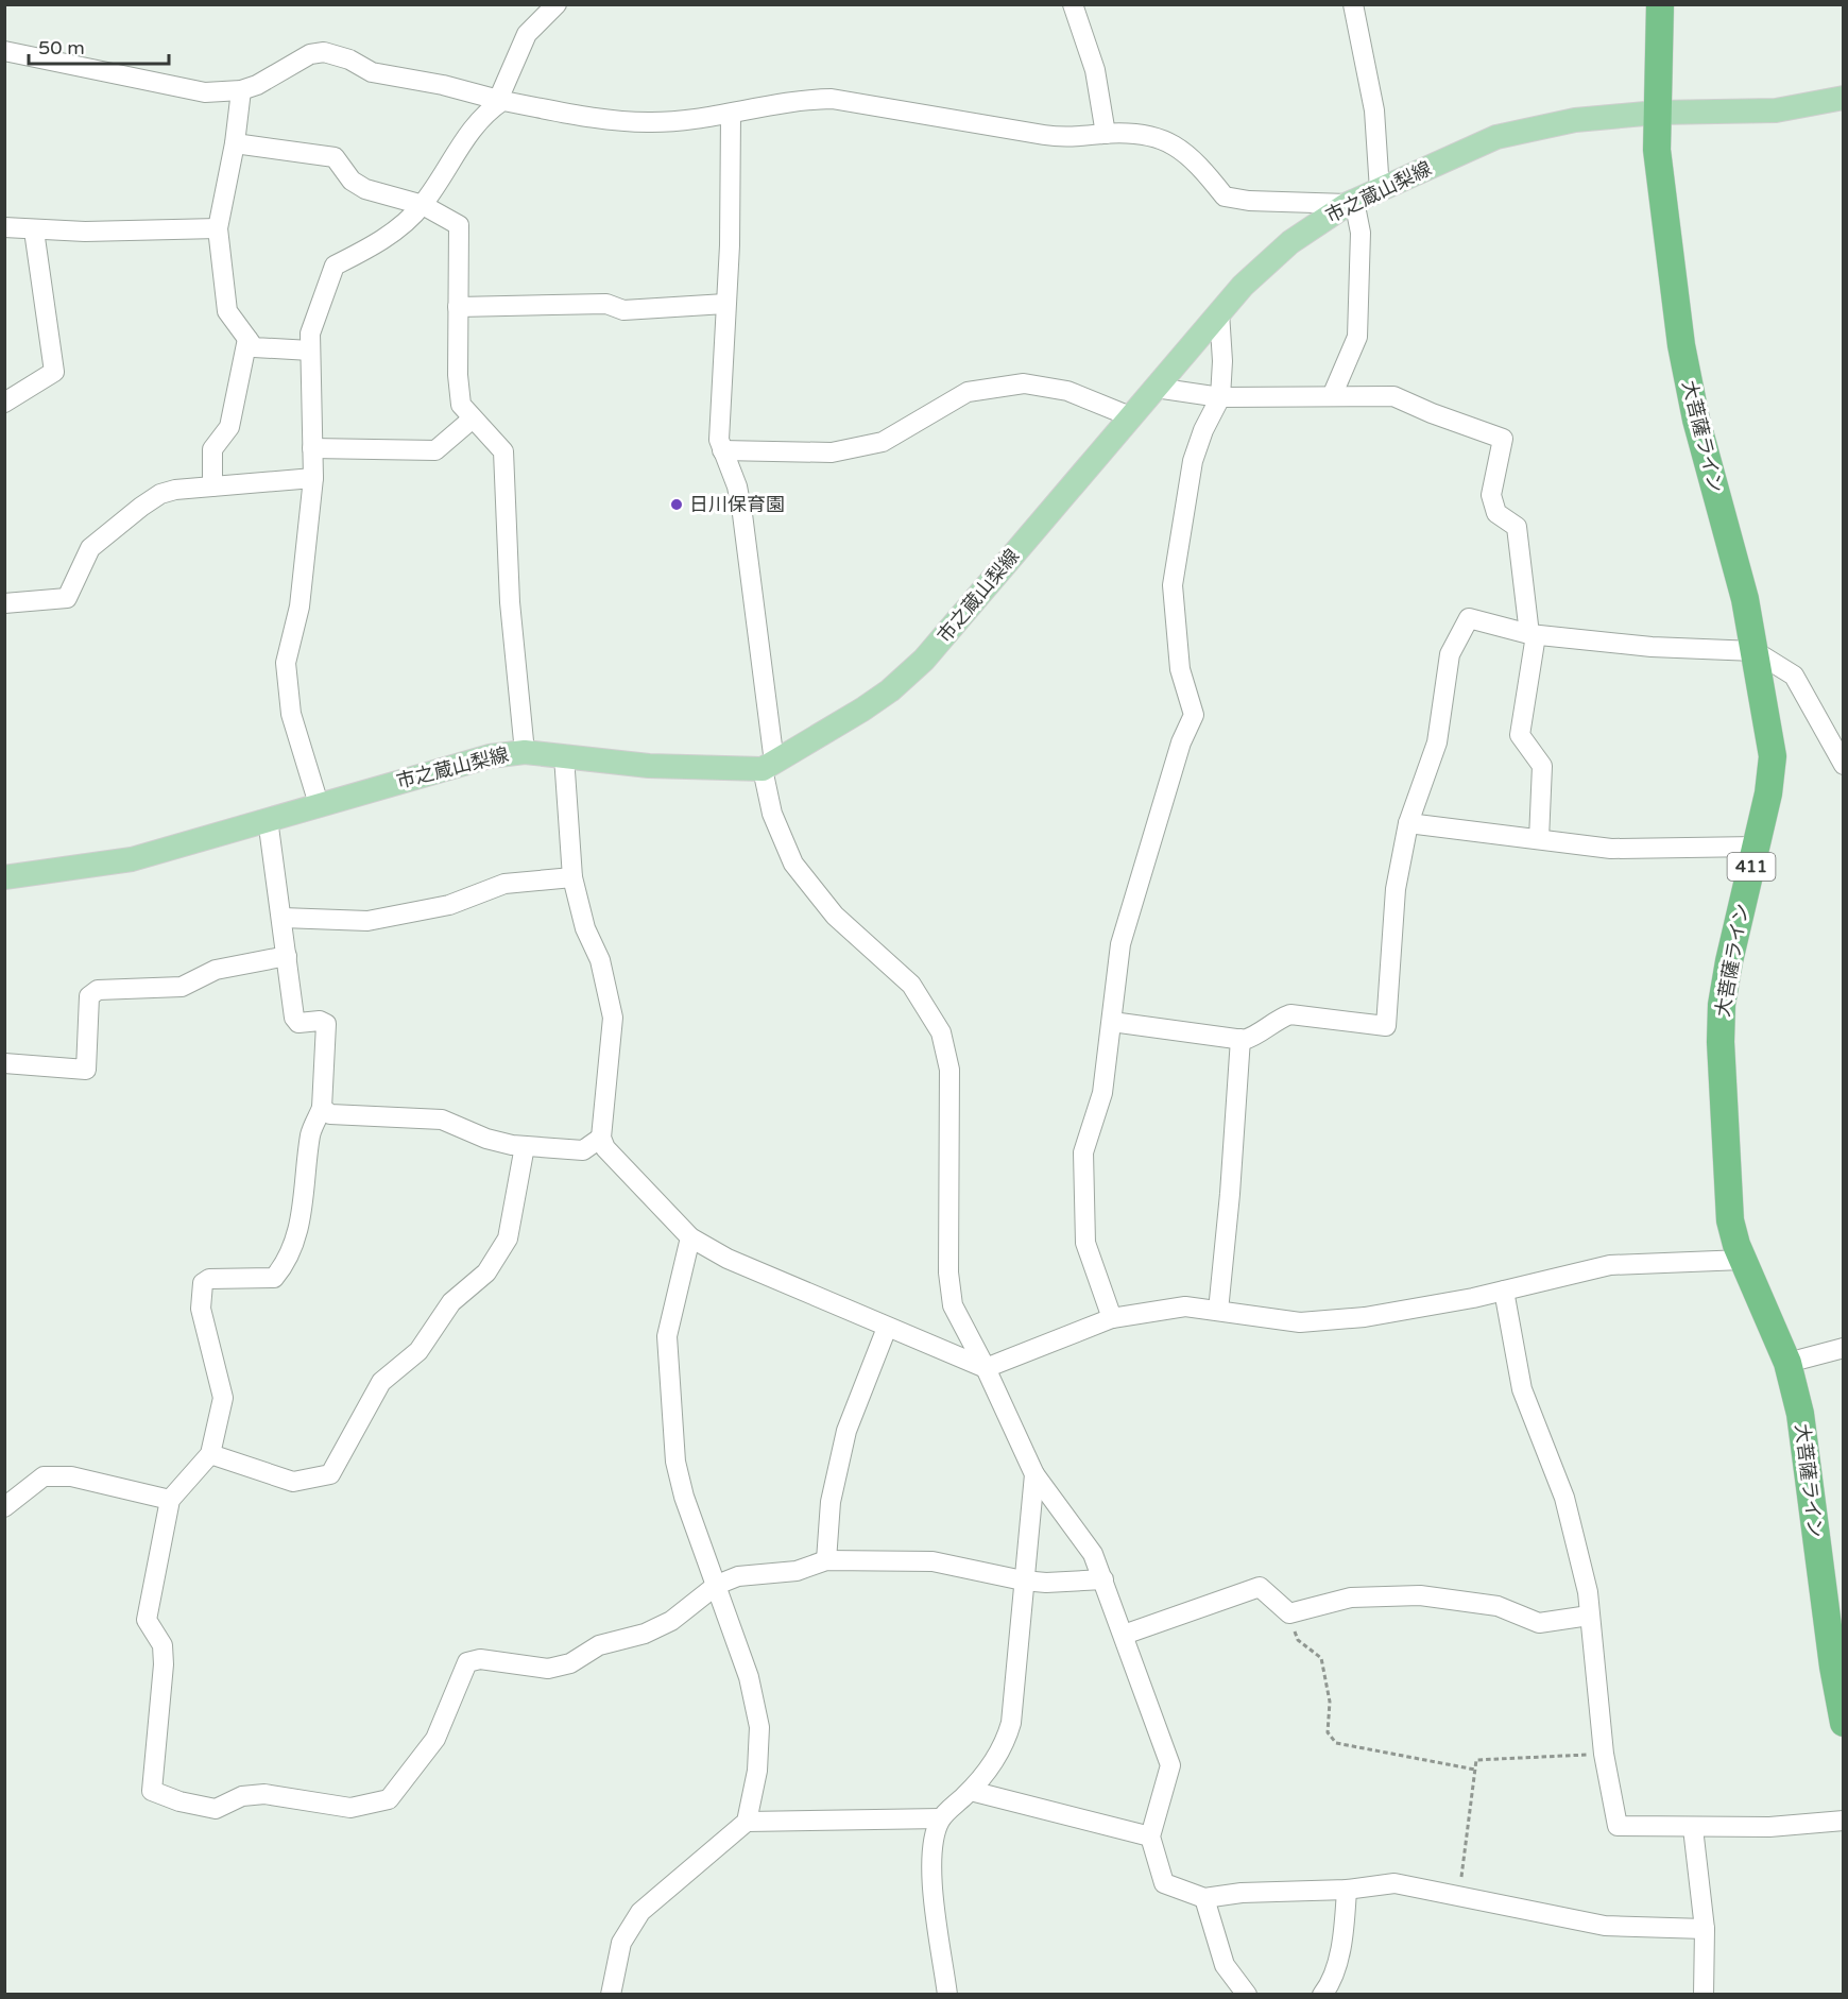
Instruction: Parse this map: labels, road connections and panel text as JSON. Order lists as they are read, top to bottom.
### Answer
{
  "streets": {
    "highway": ["大菩薩ライン", "411"],
    "main road": ["市之蔵山梨線"]
  },
  "crossings": [
    ["市之蔵山梨線", "大菩薩ライン"]
  ],
  "places": ["日川保育園"],
  "scale_bar": "50 m"
}
